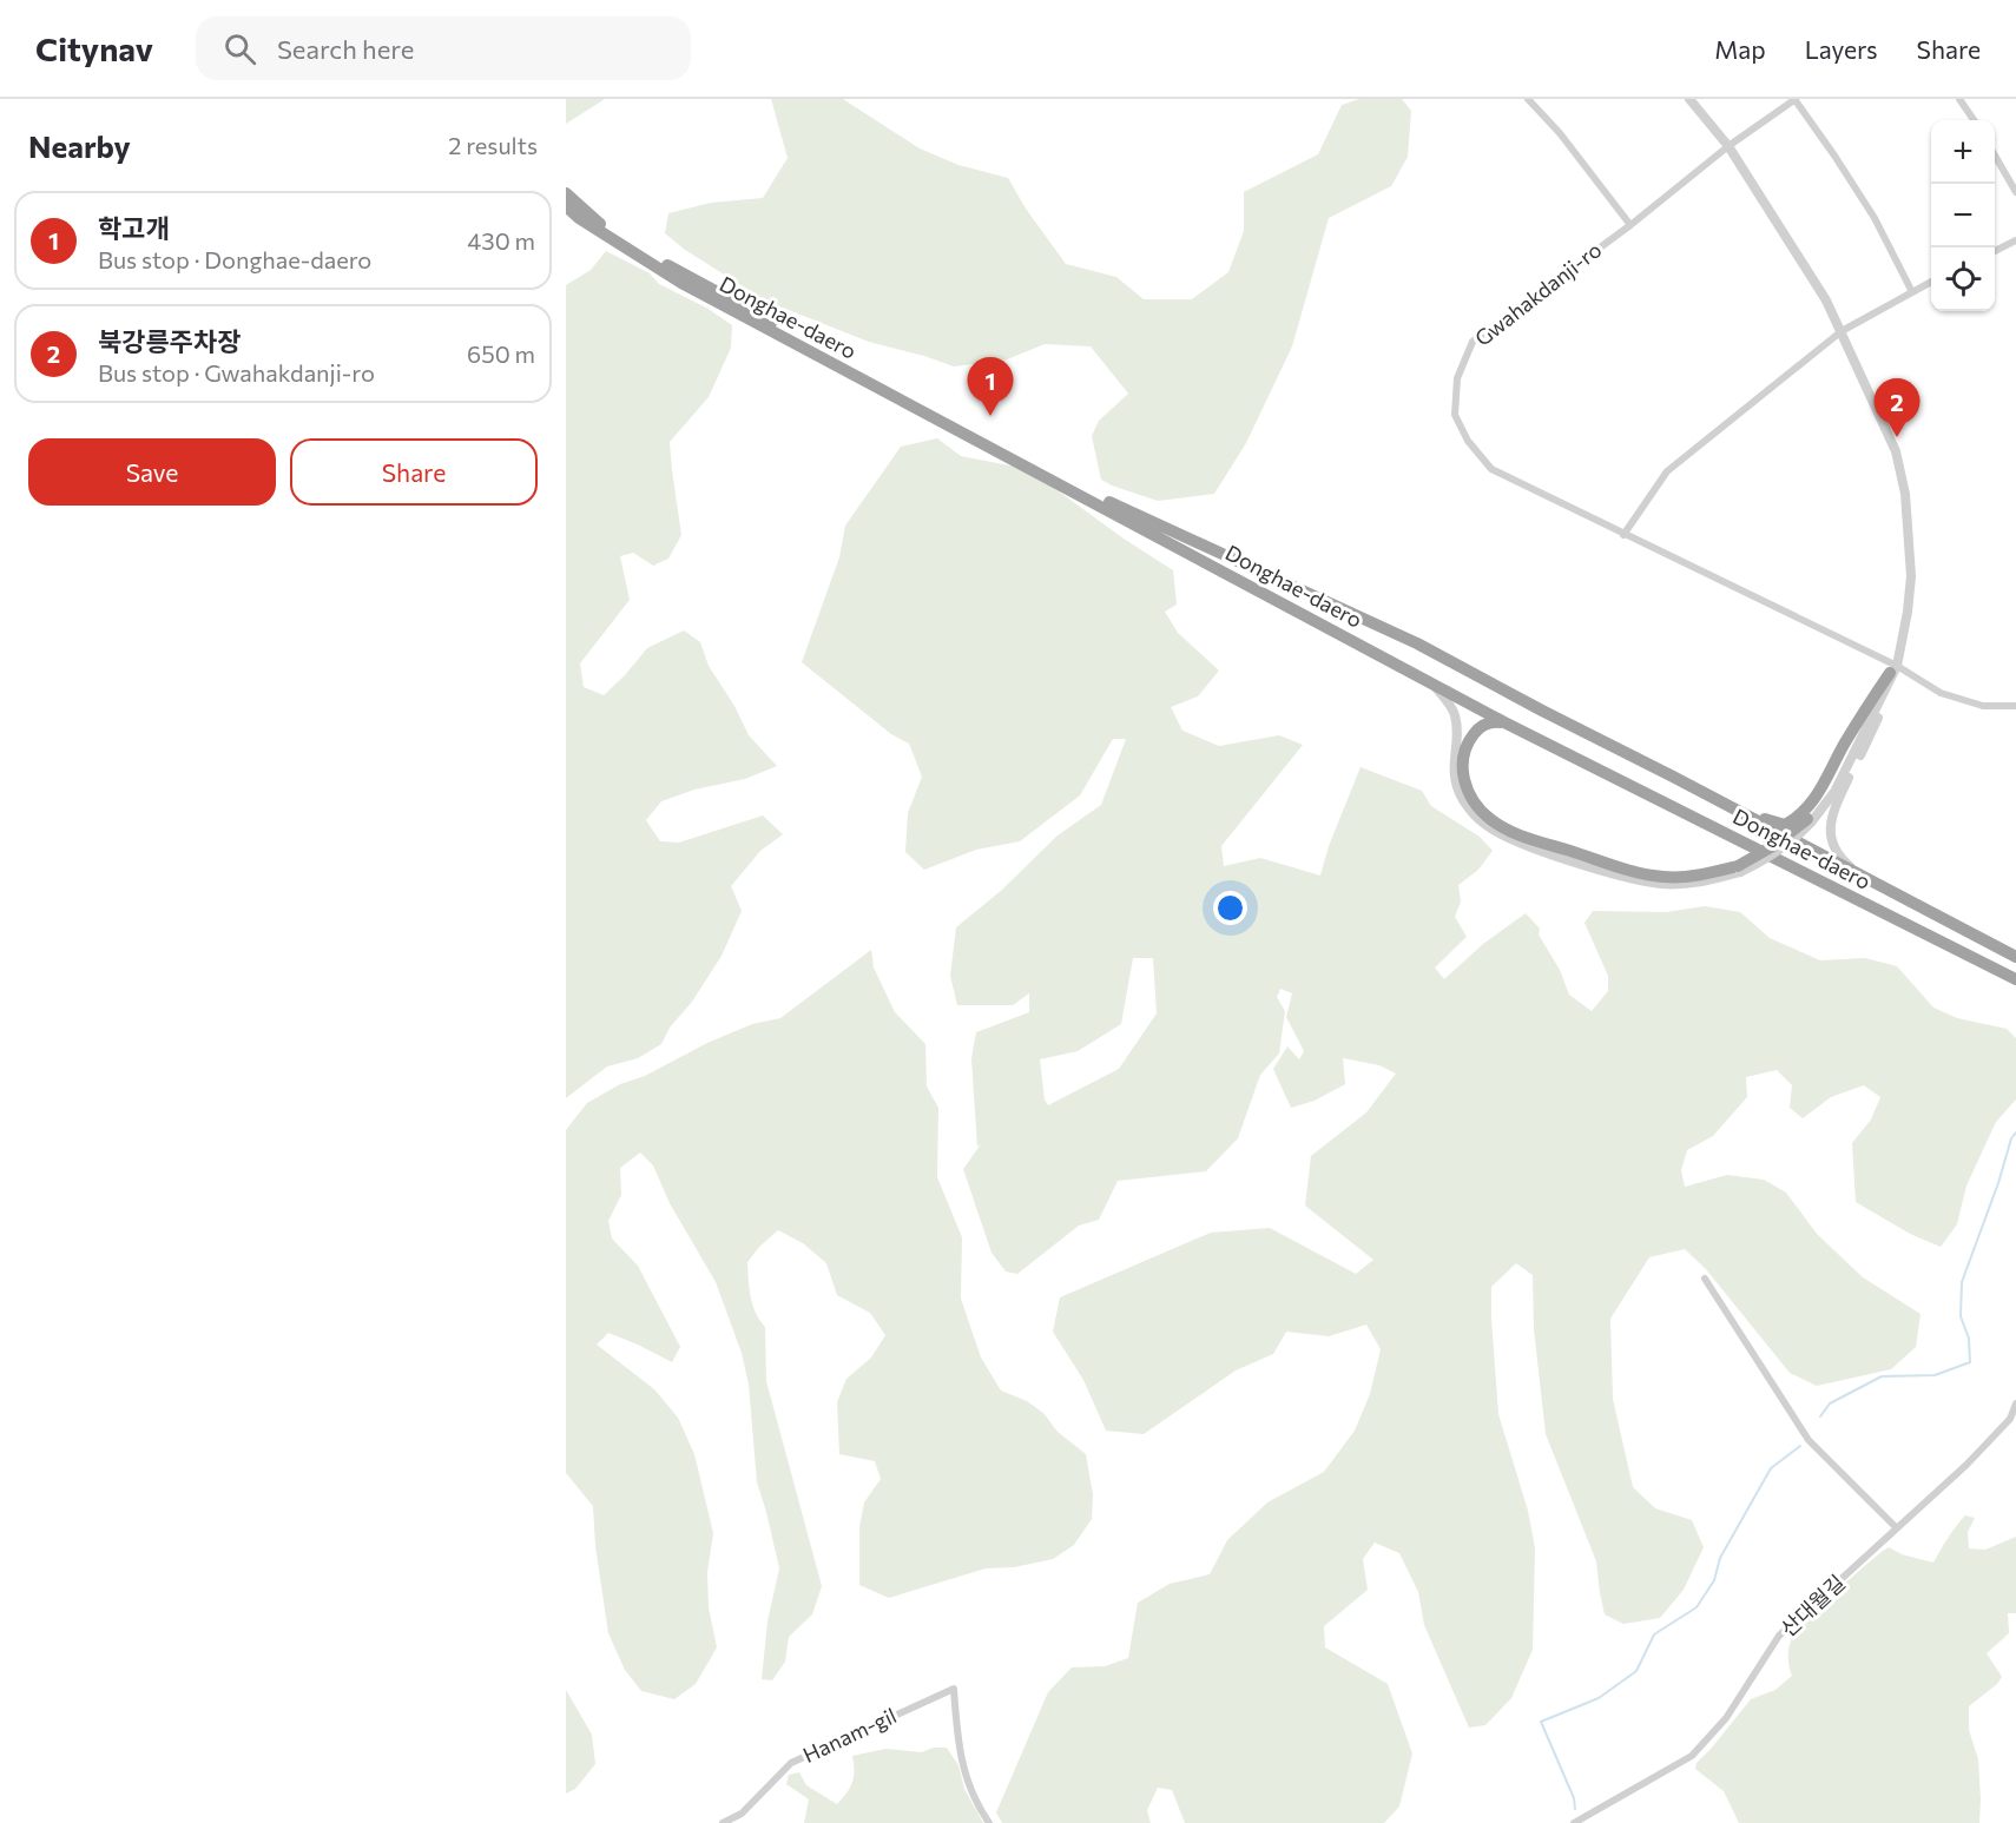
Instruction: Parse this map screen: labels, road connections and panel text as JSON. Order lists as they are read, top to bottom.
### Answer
{
  "streets": {
    "highway": ["Donghae-daero"],
    "street": ["Gwahakdanji-ro", "산대월길", "Hanam-gil"]
  },
  "page": {
    "header": "Citynav",
    "search": "Search here",
    "nav": ["Map", "Layers", "Share"],
    "heading": ["Nearby", "2 results"],
    "map_buttons": ["+", "−"],
    "list": [
      {
        "mark": "1",
        "name": "학고개",
        "note": "Bus stop · Donghae-daero",
        "value": "430 m"
      },
      {
        "mark": "2",
        "name": "북강릉주차장",
        "note": "Bus stop · Gwahakdanji-ro",
        "value": "650 m"
      }
    ],
    "pins": ["1", "2"],
    "buttons": ["Save", "Share"]
  }
}
